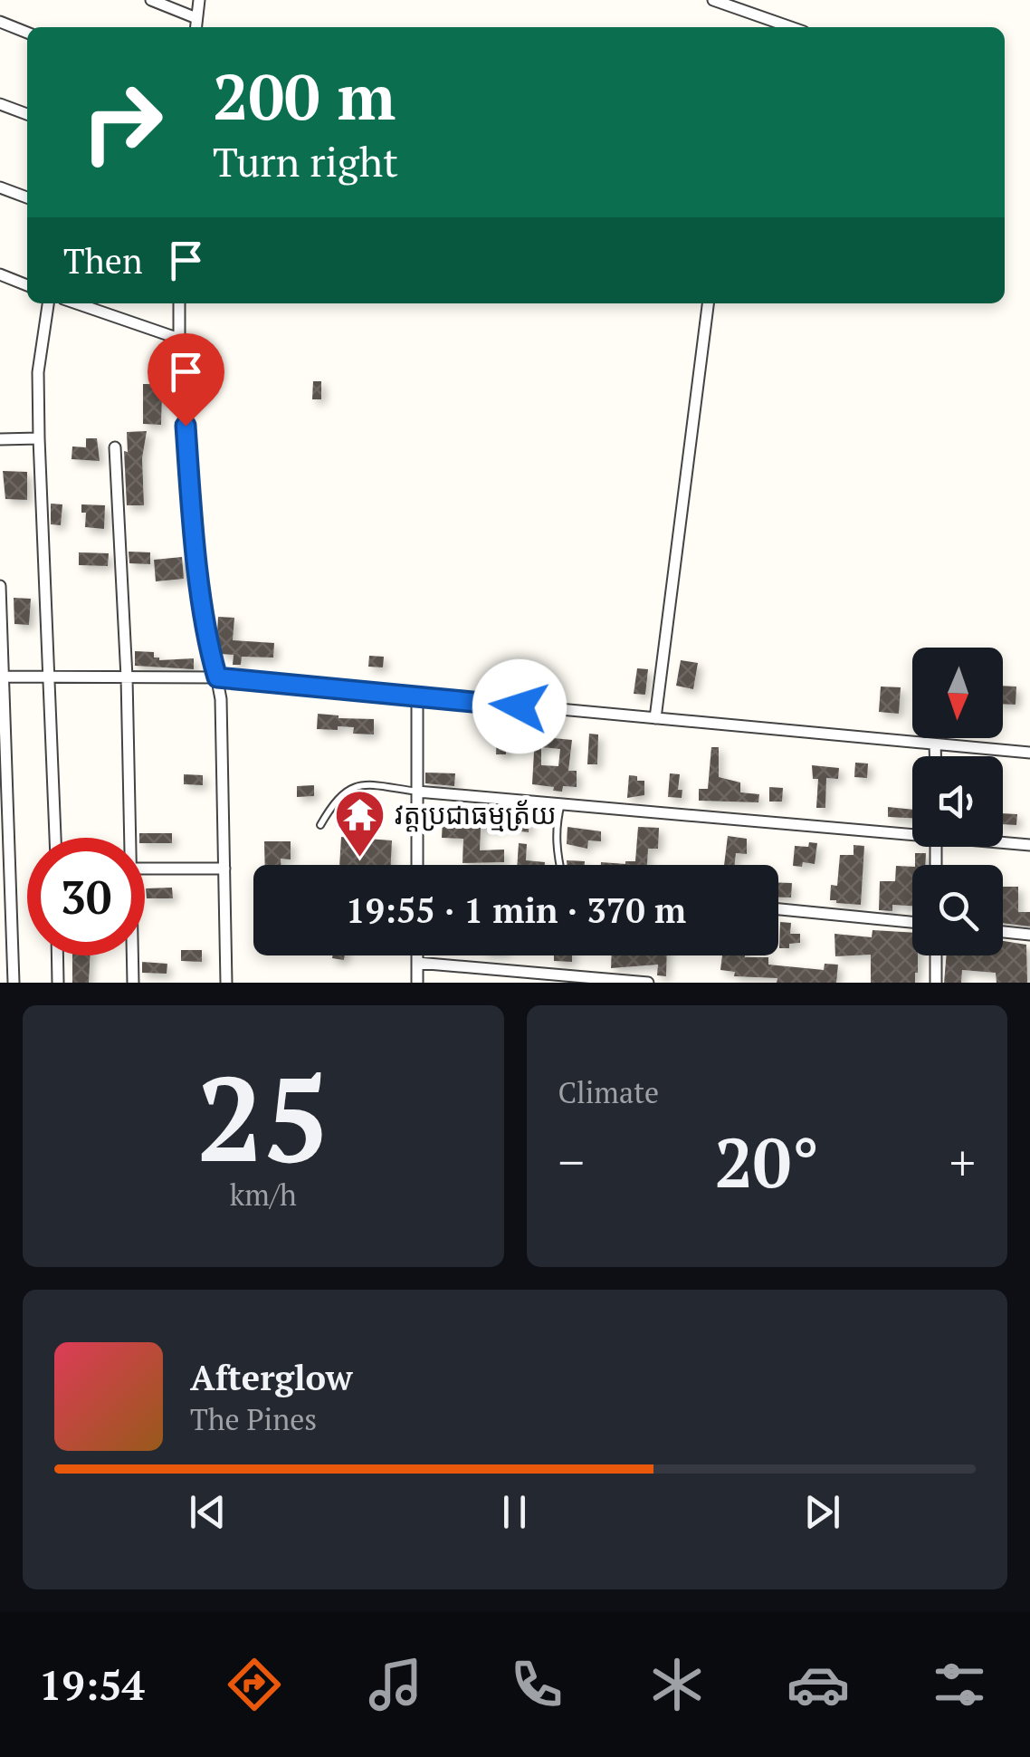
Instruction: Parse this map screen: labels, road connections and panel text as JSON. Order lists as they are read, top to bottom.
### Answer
{
  "places": {
    "temple": ["វត្តប្រជាធម្មត្រ័យ"]
  },
  "north": "bottom",
  "page": {
    "turn": ["200 m", "Turn right"],
    "then": "Then",
    "limit": "30",
    "trip": "19:55 · 1 min · 370 m",
    "tile": [
      ["25", "km/h"],
      "Climate"
    ],
    "heat": ["−", "20°", "+"],
    "song": ["Afterglow", "The Pines"],
    "tabs": "19:54"
  }
}
